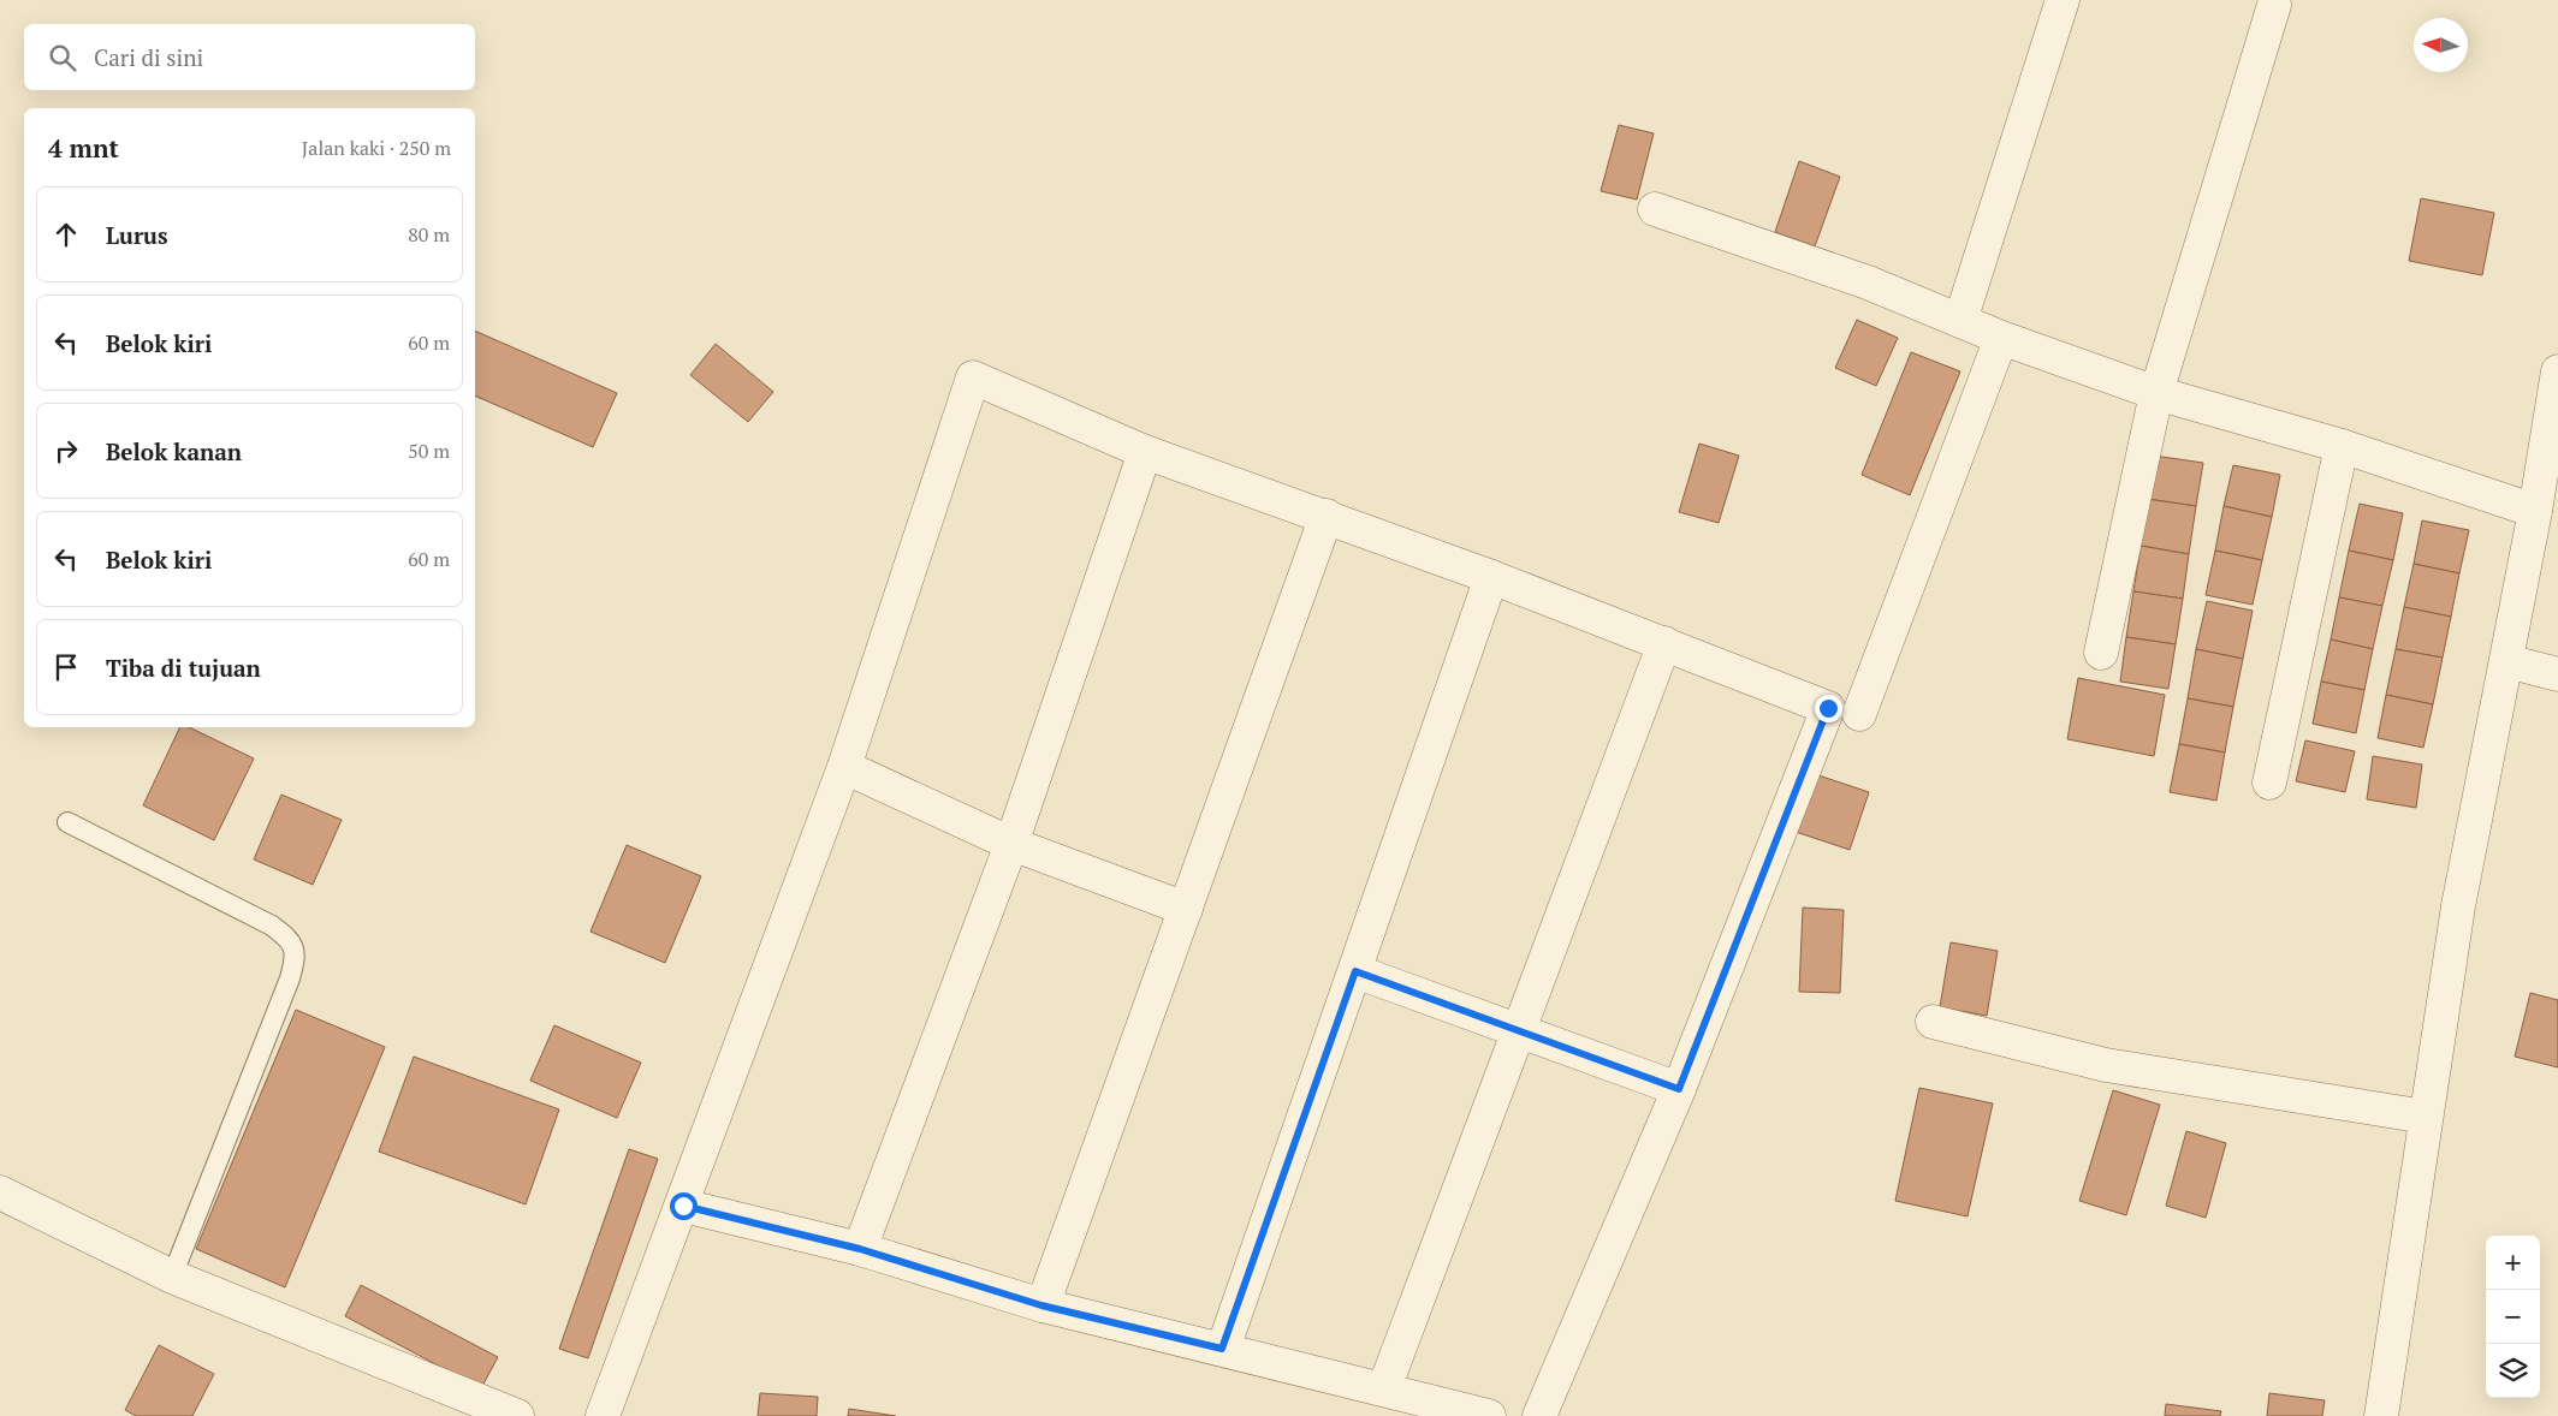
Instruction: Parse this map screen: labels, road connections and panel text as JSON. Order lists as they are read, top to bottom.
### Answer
{
  "north": "left",
  "page": {
    "search": "Cari di sini",
    "heading": ["4 mnt", "Jalan kaki · 250 m"],
    "list": [
      ["Lurus", "80 m"],
      ["Belok kiri", "60 m"],
      ["Belok kanan", "50 m"],
      ["Belok kiri", "60 m"],
      "Tiba di tujuan"
    ],
    "map_buttons": ["+", "−"]
  }
}
